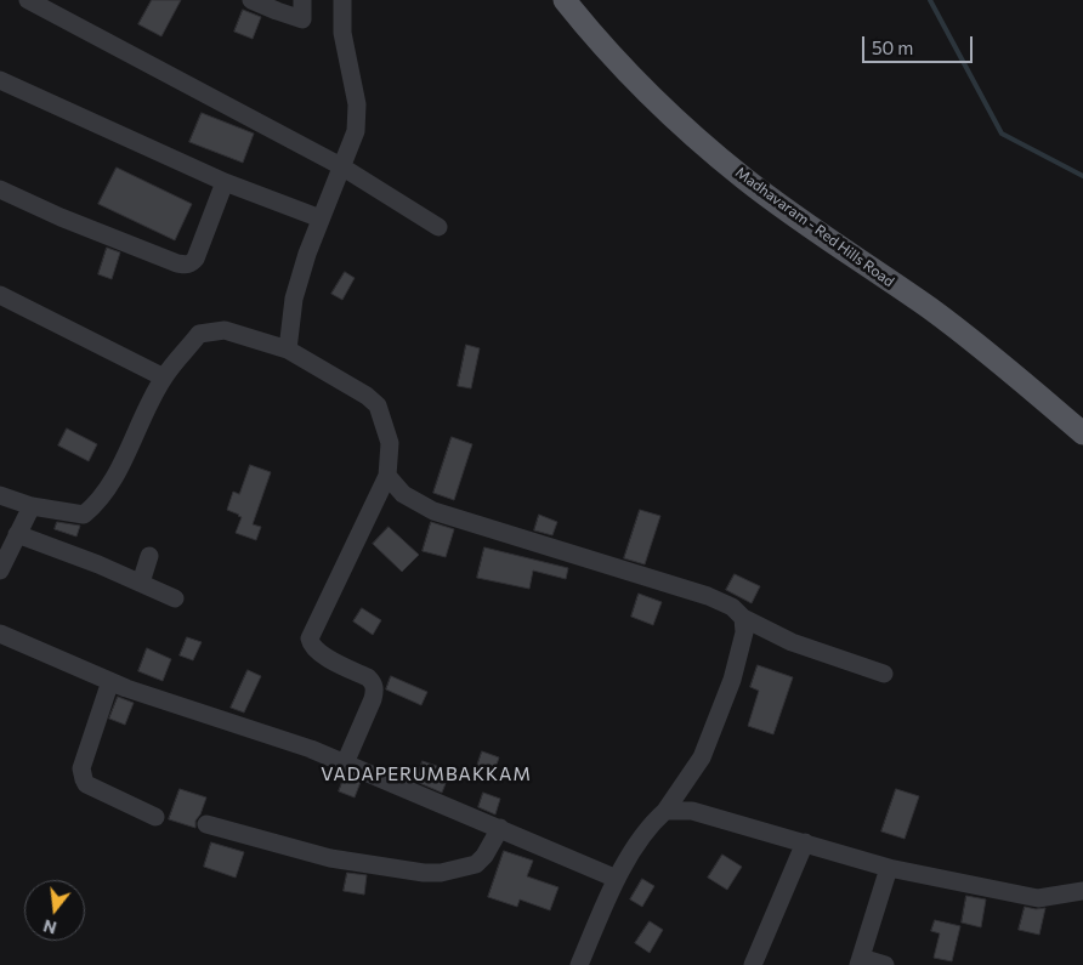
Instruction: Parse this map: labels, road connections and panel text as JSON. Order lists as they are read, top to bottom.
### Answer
{
  "streets": {
    "main road": ["Madhavaram - Red Hills Road"]
  },
  "districts": ["VADAPERUMBAKKAM"],
  "scale_bar": "50 m",
  "north": "bottom"
}
